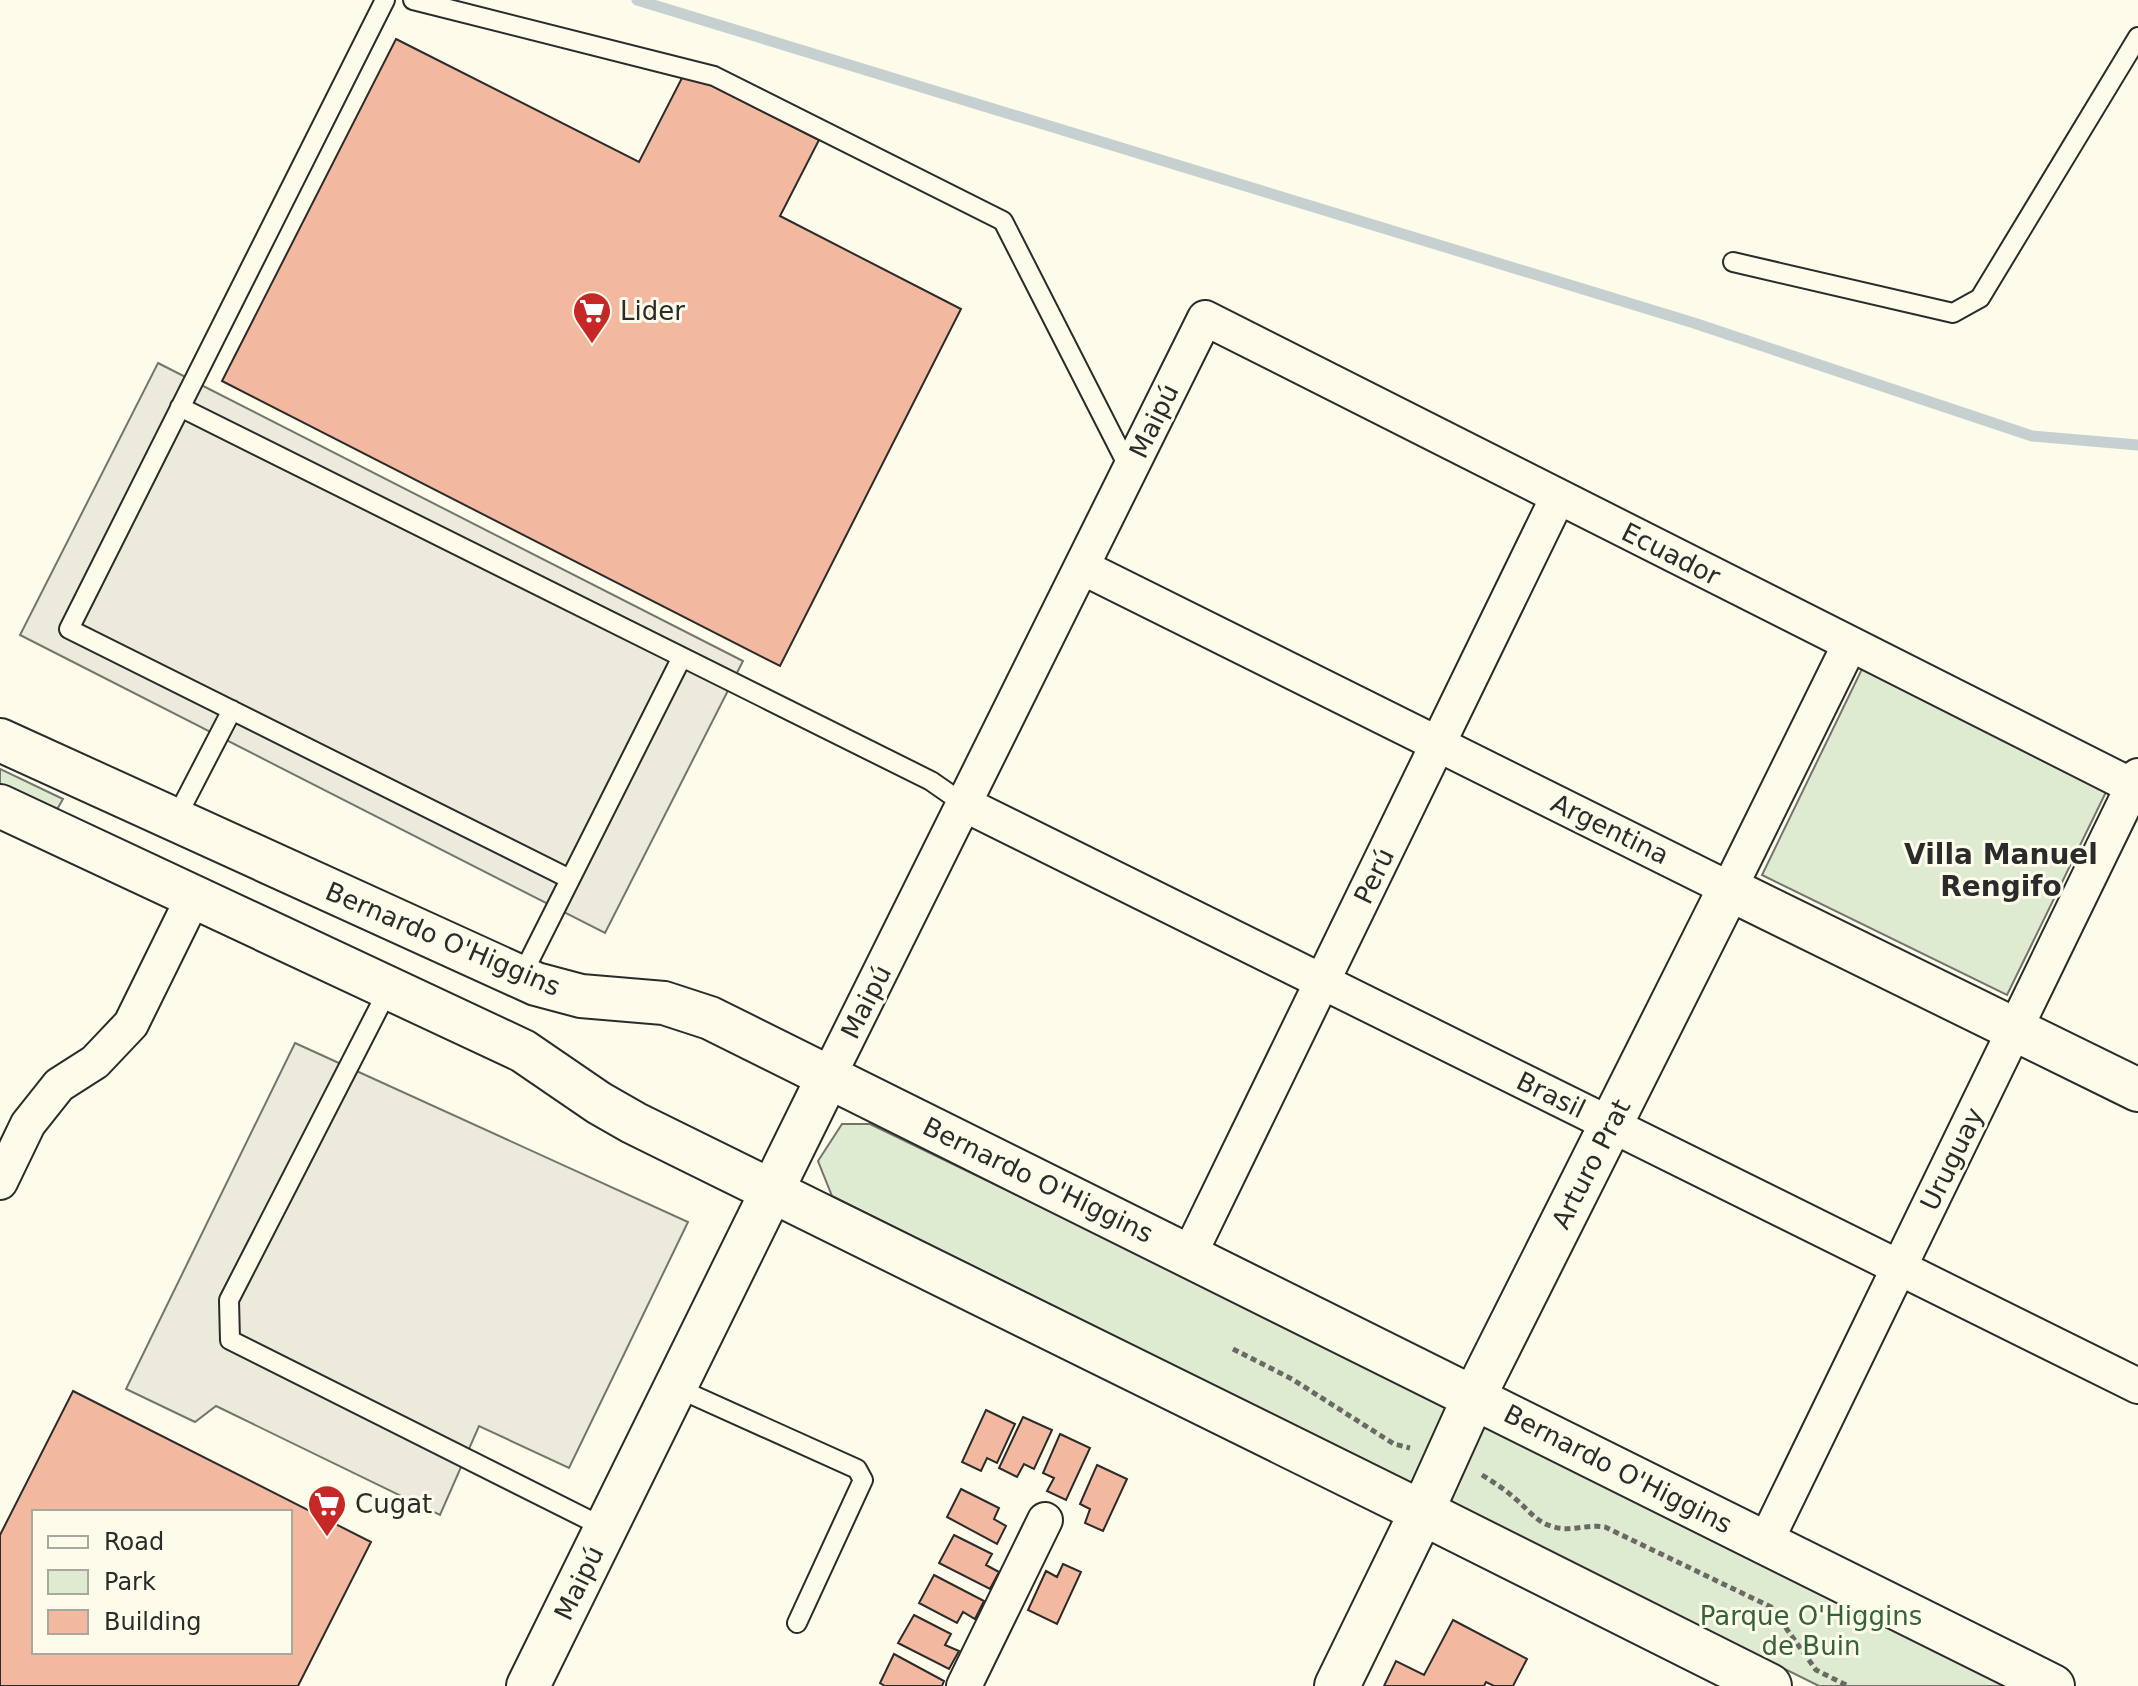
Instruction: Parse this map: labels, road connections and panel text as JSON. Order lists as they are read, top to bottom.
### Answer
{
  "streets": {
    "main road": ["Arturo Prat"],
    "street": [
      "Maipú",
      "Ecuador",
      "Argentina",
      "Perú",
      "Bernardo O'Higgins",
      "Brasil",
      "Uruguay"
    ]
  },
  "crossings": [
    ["Maipú", "Ecuador"],
    ["Maipú", "Argentina"],
    ["Maipú", "Bernardo O'Higgins"],
    ["Maipú", "Brasil"],
    ["Ecuador", "Perú"],
    ["Ecuador", "Uruguay"],
    ["Ecuador", "Arturo Prat"],
    ["Argentina", "Perú"],
    ["Argentina", "Uruguay"],
    ["Argentina", "Arturo Prat"],
    ["Perú", "Bernardo O'Higgins"],
    ["Perú", "Brasil"],
    ["Bernardo O'Higgins", "Uruguay"],
    ["Bernardo O'Higgins", "Arturo Prat"],
    ["Brasil", "Uruguay"],
    ["Brasil", "Arturo Prat"]
  ],
  "districts": ["Villa Manuel Rengifo"],
  "parks": ["Parque O'Higgins de Buin"],
  "places": {
    "supermarket": ["Lider", "Cugat"]
  },
  "legend": ["Road", "Park", "Building"]
}
